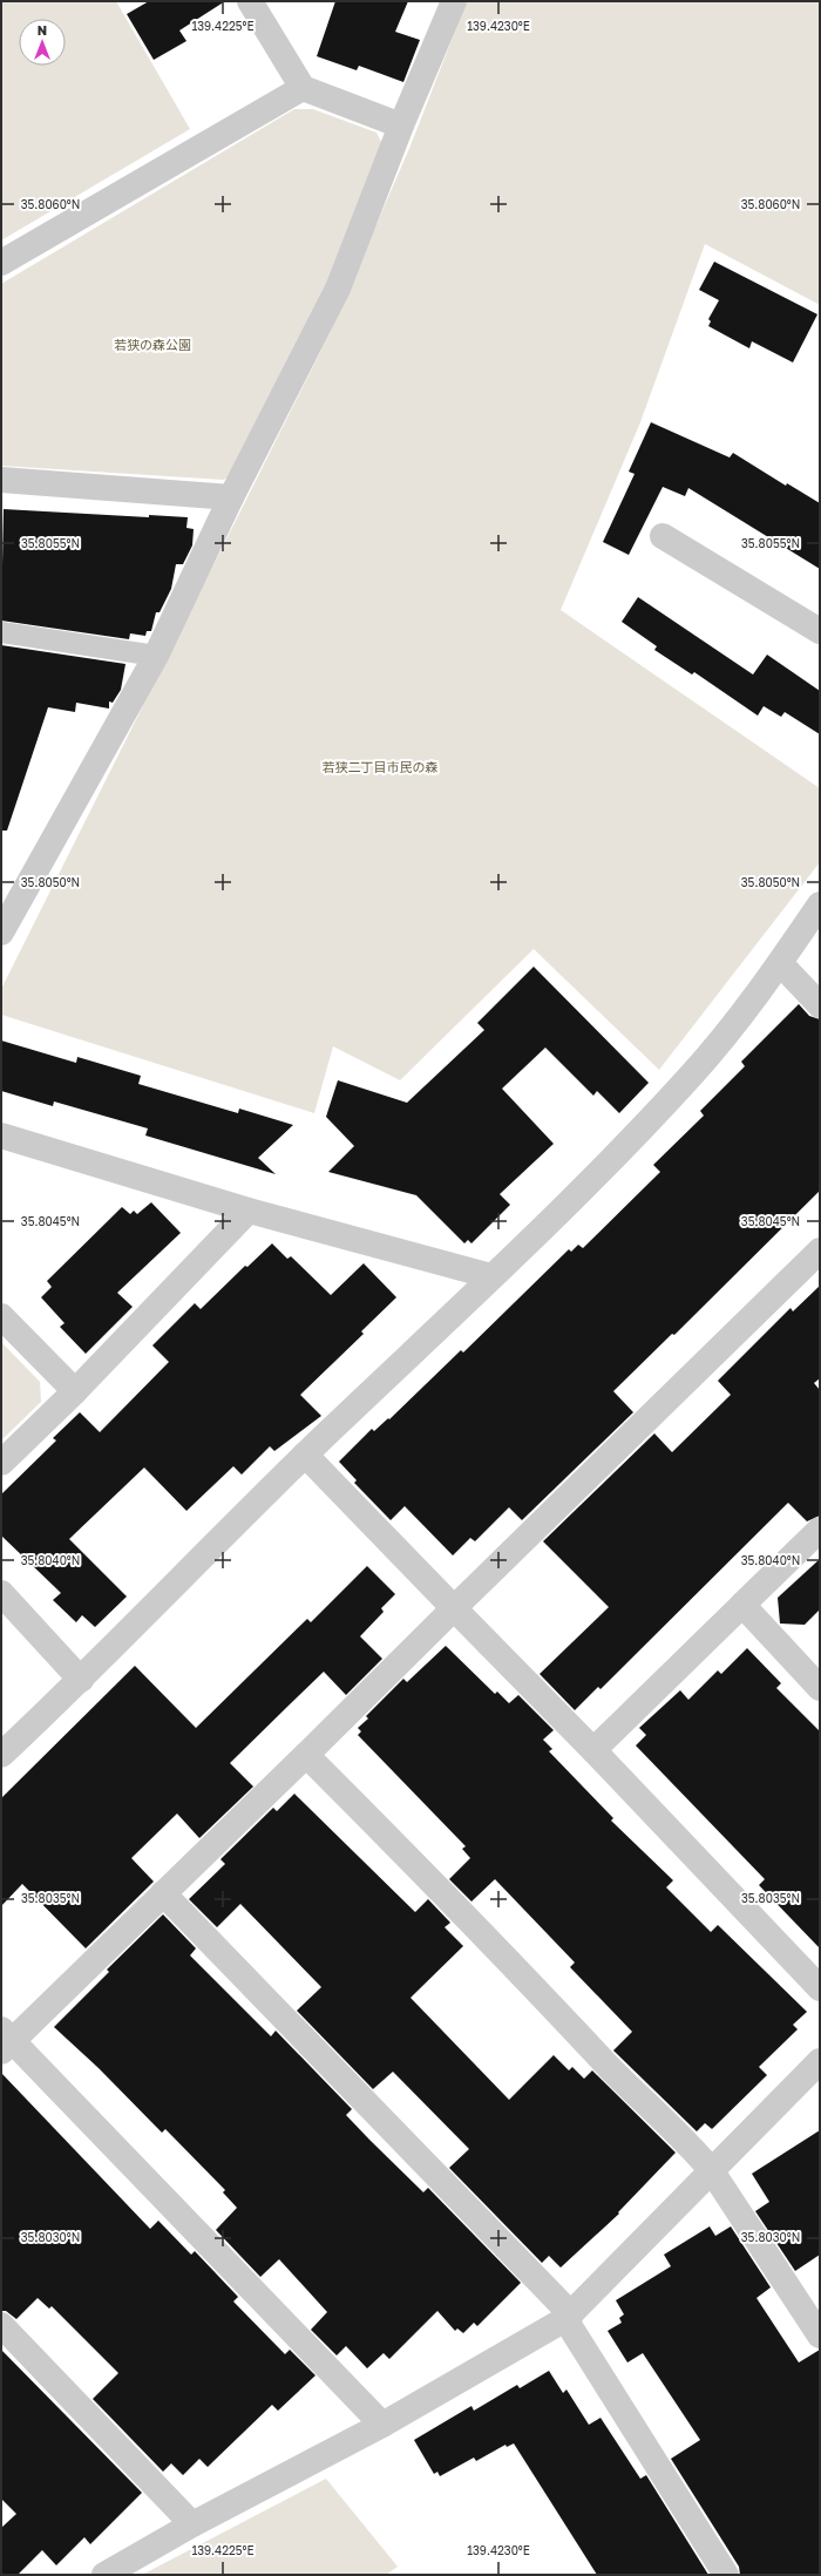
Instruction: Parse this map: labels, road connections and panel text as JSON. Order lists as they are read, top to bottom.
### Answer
{
  "parks": ["若狭の森公園", "若狭二丁目市民の森"],
  "north": "top",
  "coordinates": [
    "139.4225°E",
    "139.4230°E",
    "35.8060°N",
    "35.8055°N",
    "35.8050°N",
    "35.8045°N",
    "35.8040°N",
    "35.8035°N",
    "35.8030°N"
  ]
}
